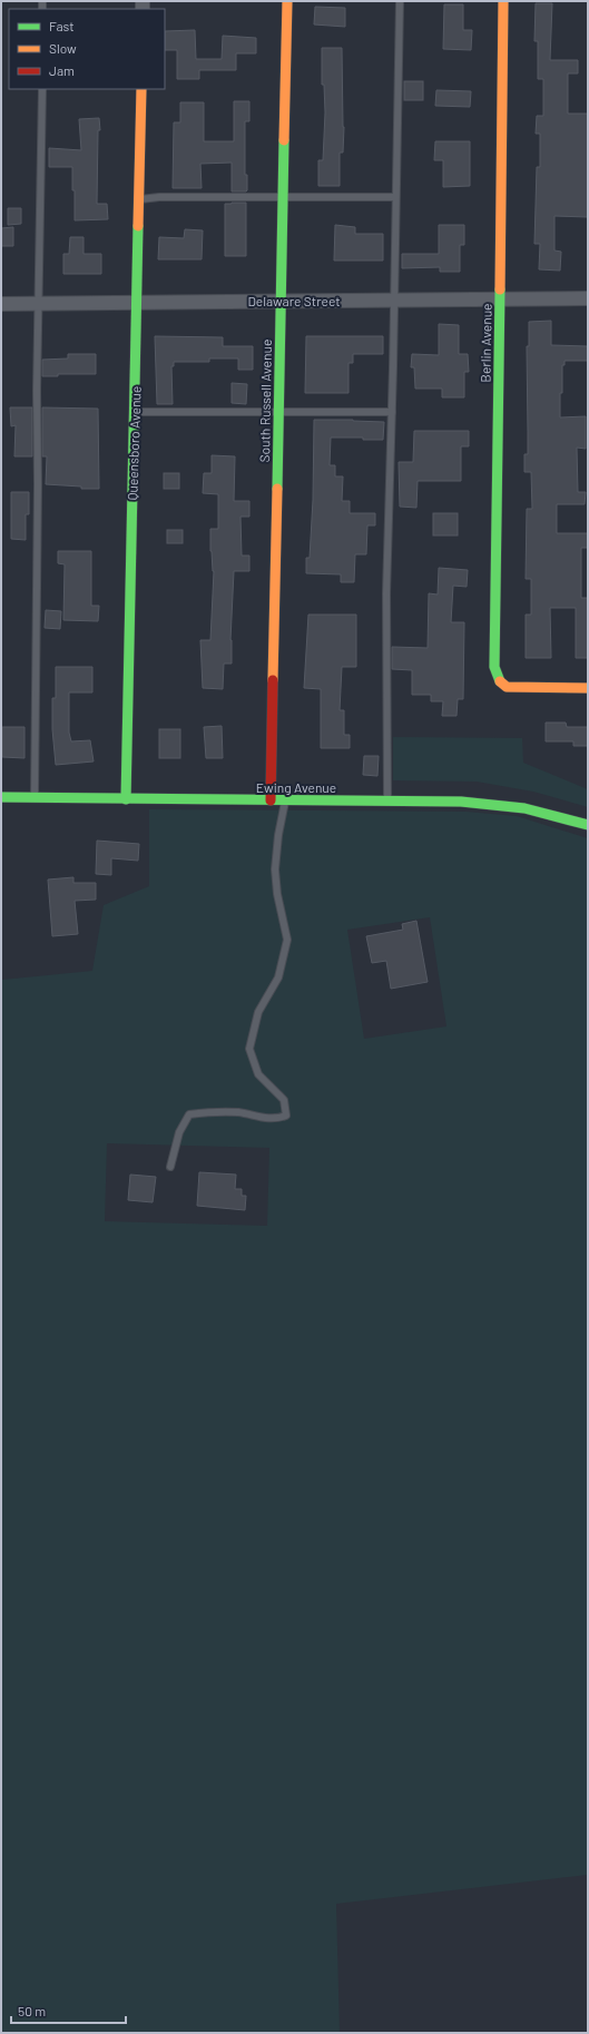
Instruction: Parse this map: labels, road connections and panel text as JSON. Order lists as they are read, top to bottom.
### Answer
{
  "streets": {
    "street": [
      "Delaware Street",
      "Berlin Avenue",
      "South Russell Avenue",
      "Queensboro Avenue",
      "Ewing Avenue"
    ]
  },
  "crossings": [
    ["Delaware Street", "Berlin Avenue"],
    ["Delaware Street", "South Russell Avenue"],
    ["Delaware Street", "Queensboro Avenue"],
    ["South Russell Avenue", "Ewing Avenue"],
    ["Queensboro Avenue", "Ewing Avenue"]
  ],
  "legend": ["Fast", "Slow", "Jam"],
  "scale_bar": "50 m"
}
